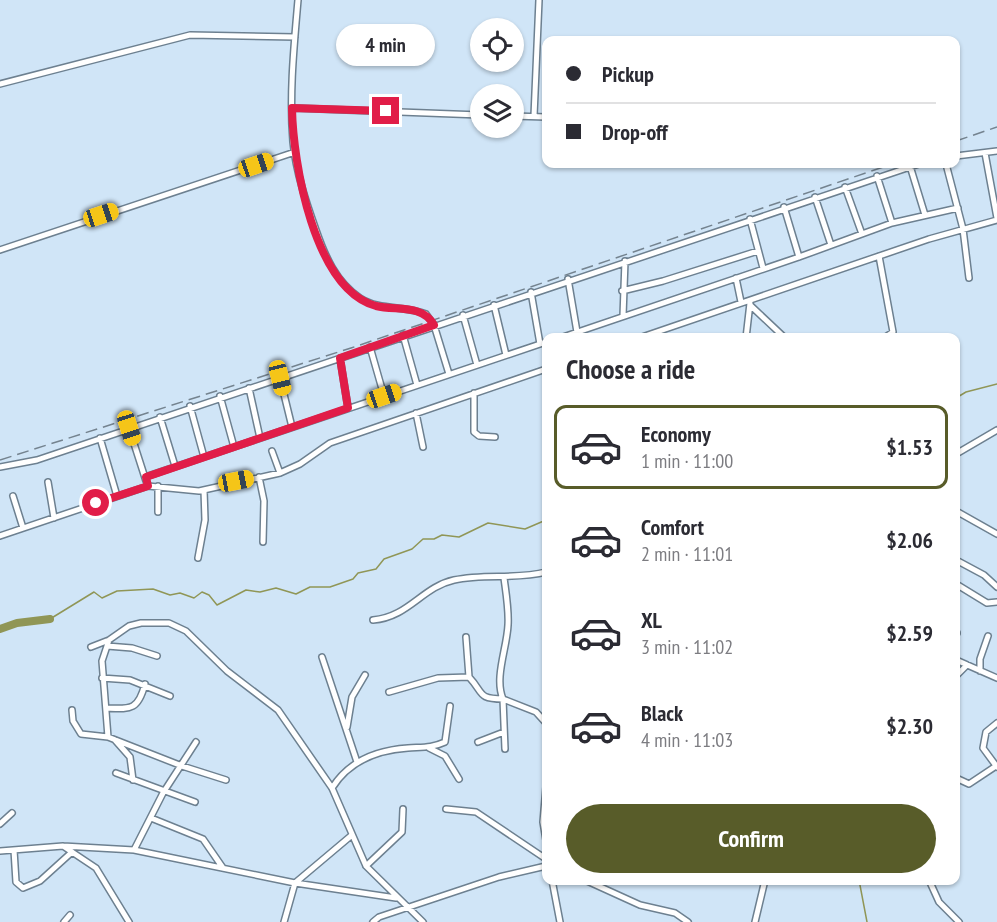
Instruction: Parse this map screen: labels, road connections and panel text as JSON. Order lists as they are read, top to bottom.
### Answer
{
  "page": {
    "bubble": "4 min",
    "banner": ["Pickup", "Drop-off"],
    "heading": "Choose a ride",
    "list": [
      {
        "name": "Economy",
        "note": "1 min · 11:00",
        "value": "$1.53"
      },
      {
        "name": "Comfort",
        "note": "2 min · 11:01",
        "value": "$2.06"
      },
      {
        "name": "XL",
        "note": "3 min · 11:02",
        "value": "$2.59"
      },
      {
        "name": "Black",
        "note": "4 min · 11:03",
        "value": "$2.30"
      }
    ],
    "buttons": "Confirm"
  }
}
